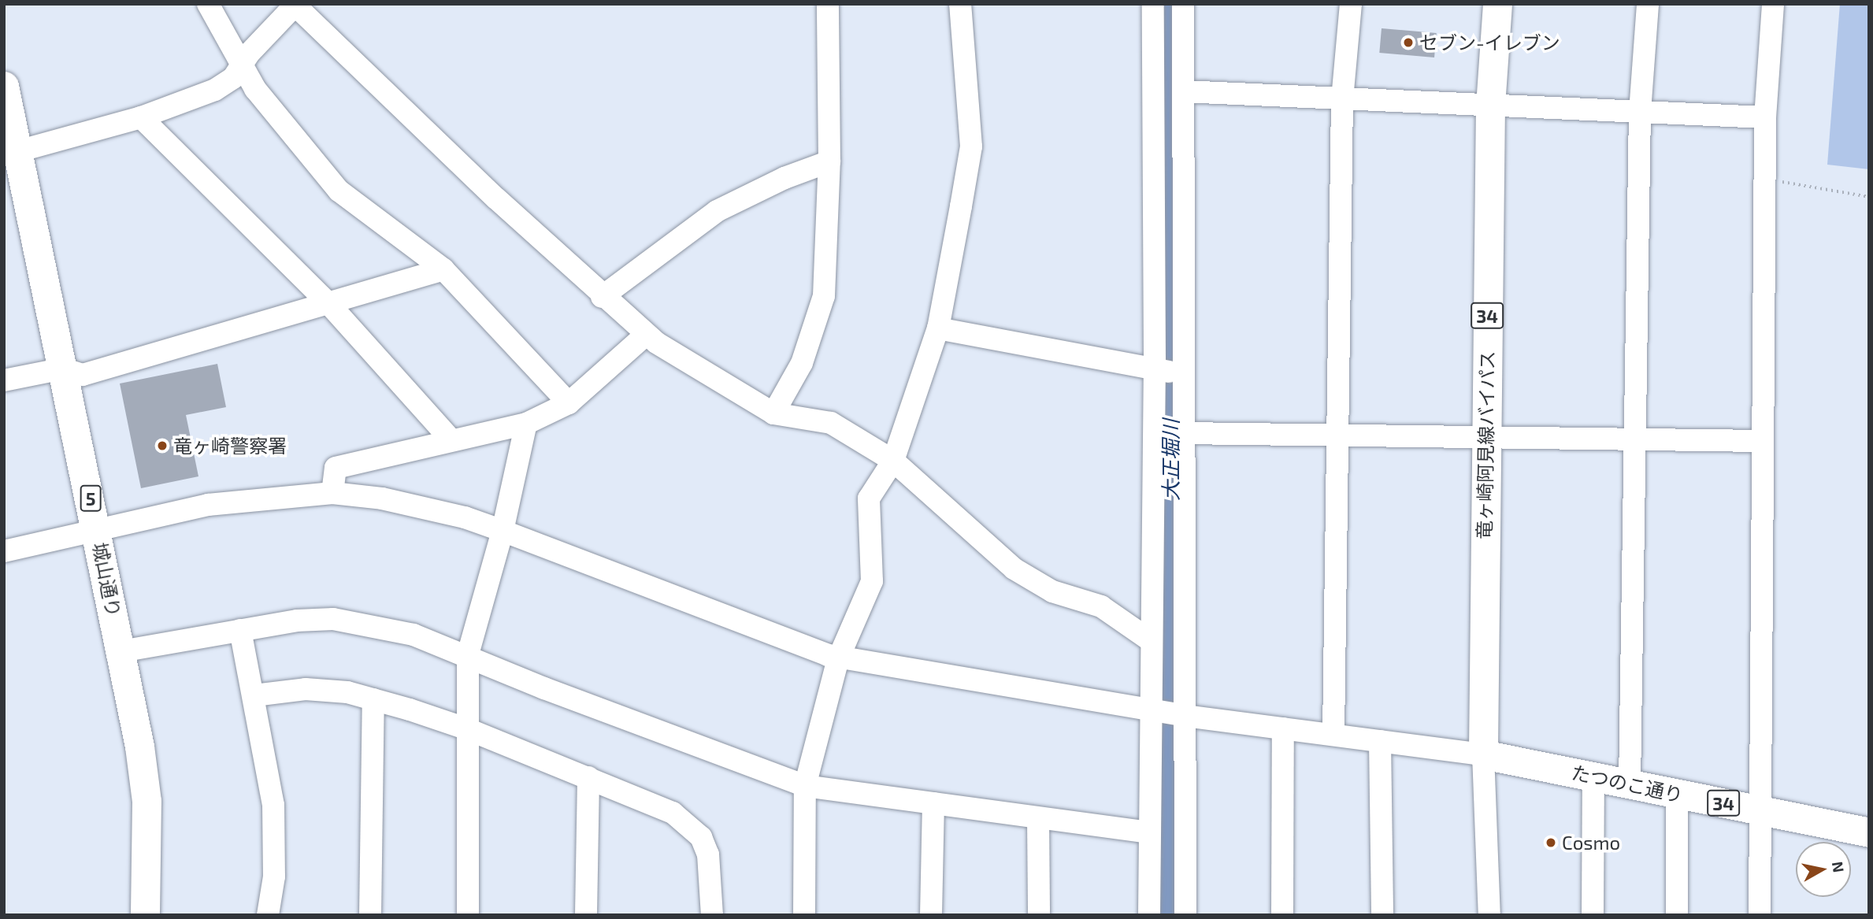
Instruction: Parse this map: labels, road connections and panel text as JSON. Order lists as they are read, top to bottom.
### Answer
{
  "streets": {
    "main road": [
      "34",
      "竜ヶ崎阿見線バイパス",
      "5",
      "城山通り",
      "たつのこ通り"
    ]
  },
  "crossings": [
    ["竜ヶ崎阿見線バイパス", "たつのこ通り"]
  ],
  "water": ["大正堀川"],
  "places": ["セブン-イレブン", "竜ヶ崎警察署", "Cosmo"],
  "north": "right"
}
